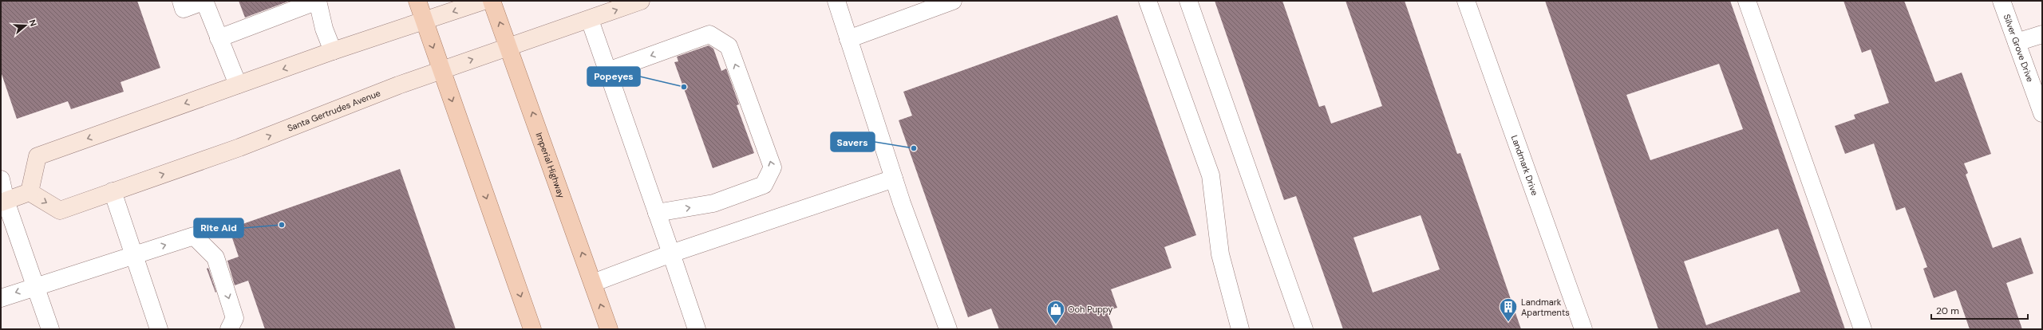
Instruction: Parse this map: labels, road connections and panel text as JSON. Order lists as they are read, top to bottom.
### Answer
{
  "streets": {
    "main road": ["Santa Gertrudes Avenue", "Imperial Highway"],
    "street": ["Silver Grove Drive", "Landmark Drive"]
  },
  "crossings": [
    ["Santa Gertrudes Avenue", "Imperial Highway"]
  ],
  "places": {
    "other": ["Popeyes", "Savers", "Rite Aid"],
    "building": ["Landmark Apartments"],
    "shop": ["Ooh Puppy"]
  },
  "scale_bar": "20 m",
  "north": "right"
}
